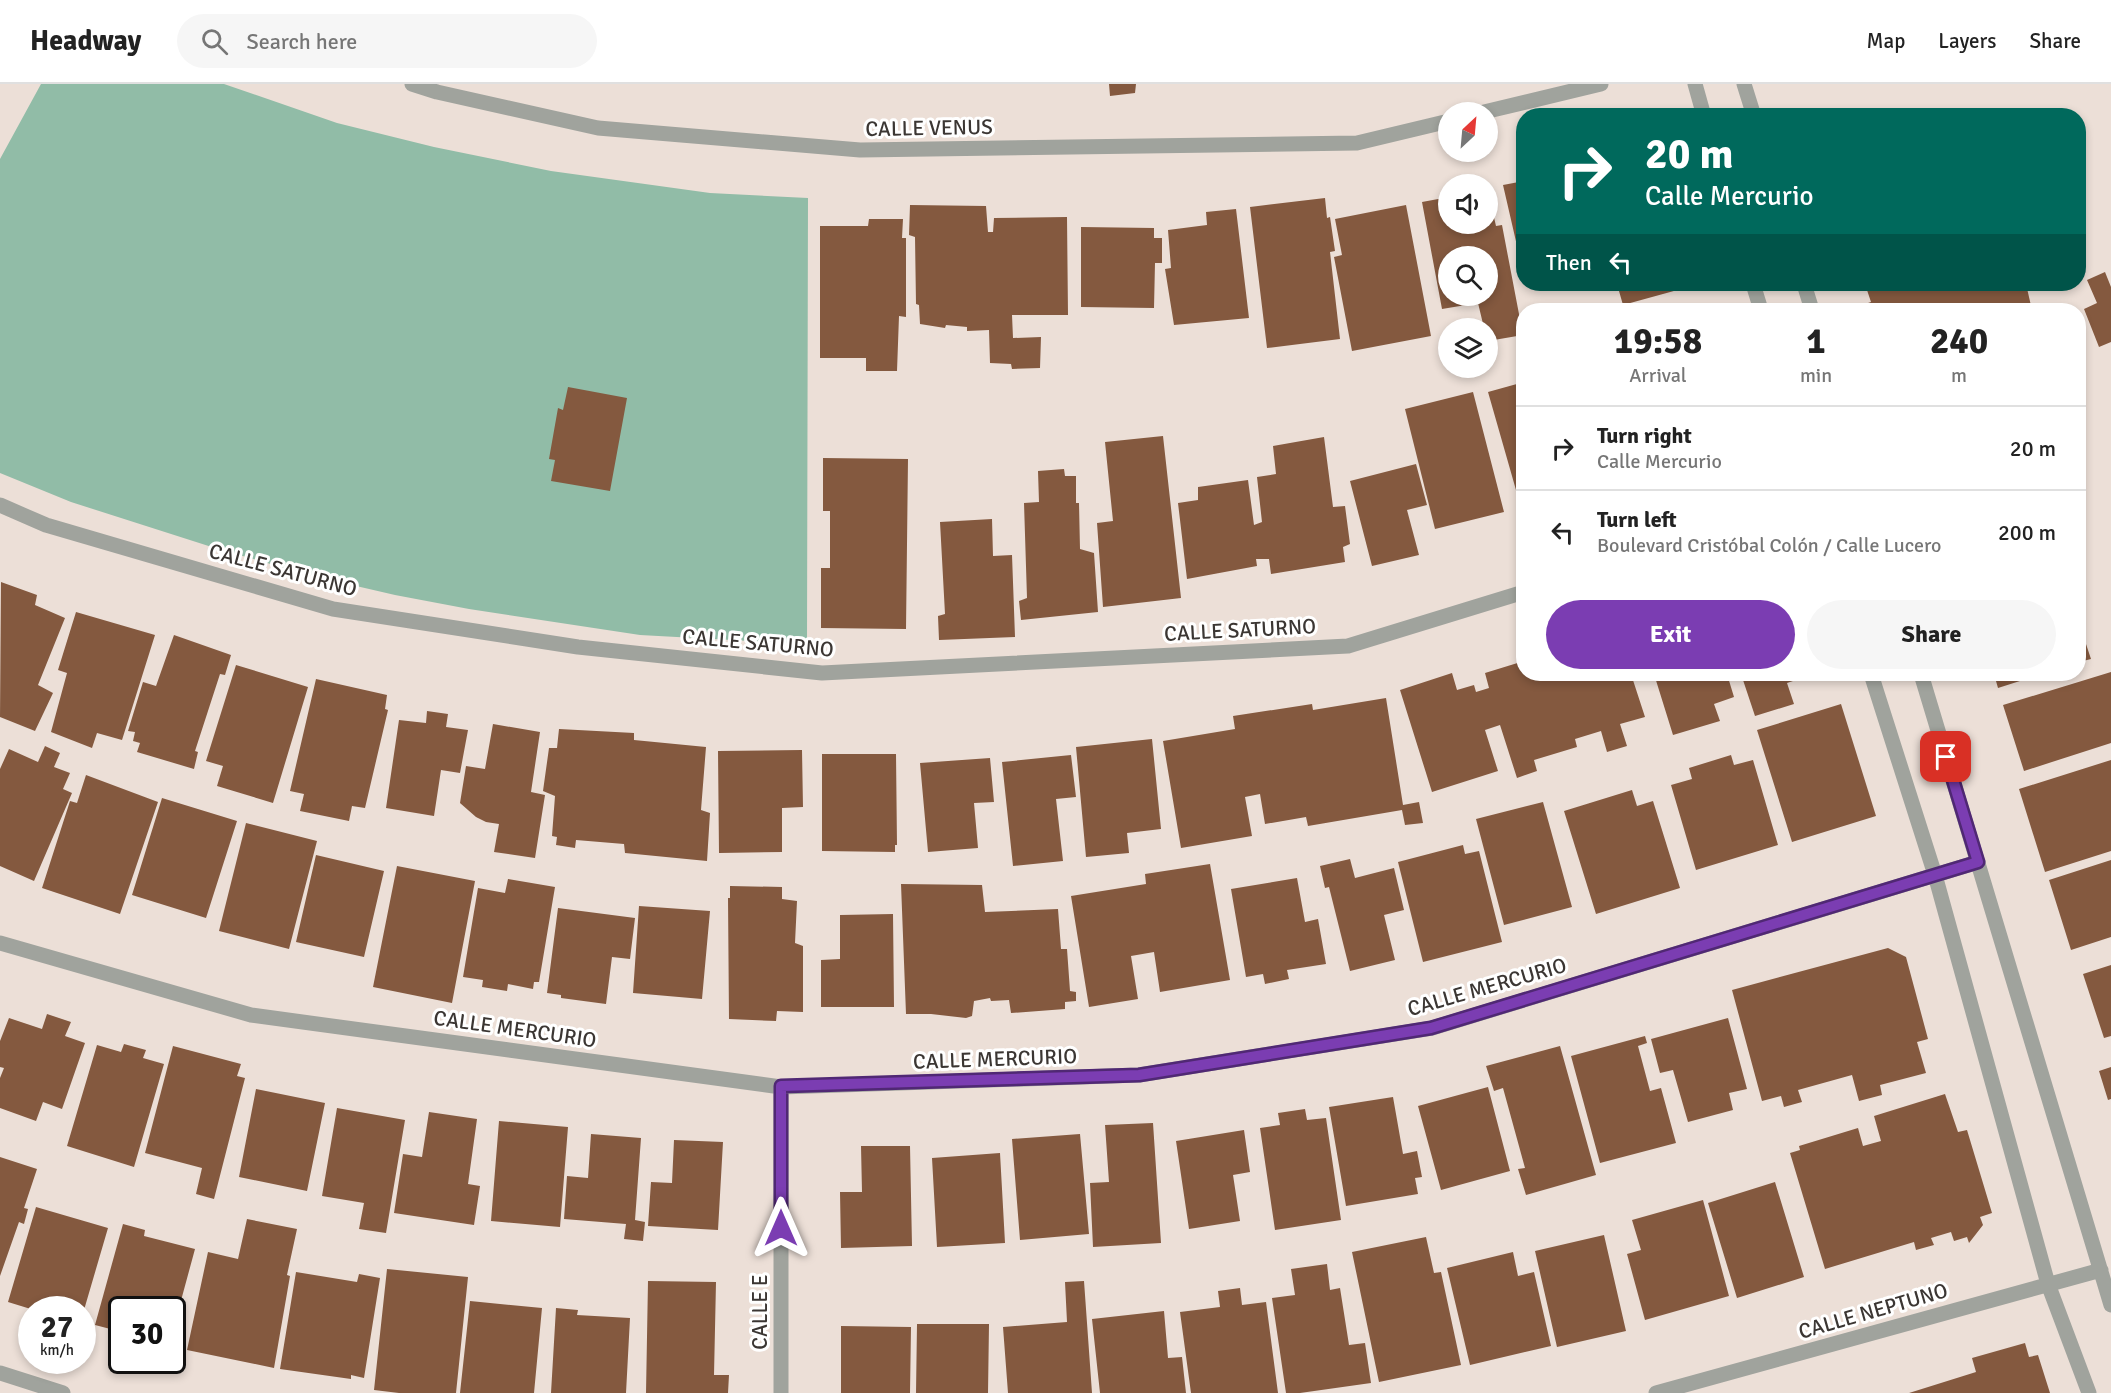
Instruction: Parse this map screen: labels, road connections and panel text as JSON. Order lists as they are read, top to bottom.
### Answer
{
  "streets": {
    "street": [
      "CALLE VENUS",
      "CALLE SATURNO",
      "CALLE MERCURIO",
      "CALLE NEPTUNO",
      "CALLE E"
    ]
  },
  "crossings": [
    ["CALLE MERCURIO", "CALLE E"]
  ],
  "north": "top right",
  "page": {
    "header": "Headway",
    "search": "Search here",
    "nav": ["Map", "Layers", "Share"],
    "turn": ["20 m", "Calle Mercurio"],
    "then": "Then",
    "eta": [
      "19:58",
      "Arrival",
      "1",
      "min",
      "240",
      "m"
    ],
    "list": [
      {
        "name": "Turn right",
        "note": "Calle Mercurio",
        "value": "20 m"
      },
      {
        "name": "Turn left",
        "note": "Boulevard Cristóbal Colón / Calle Lucero",
        "value": "200 m"
      }
    ],
    "buttons": ["Exit", "Share"],
    "speed": "27 km/h",
    "limit": "30"
  }
}
